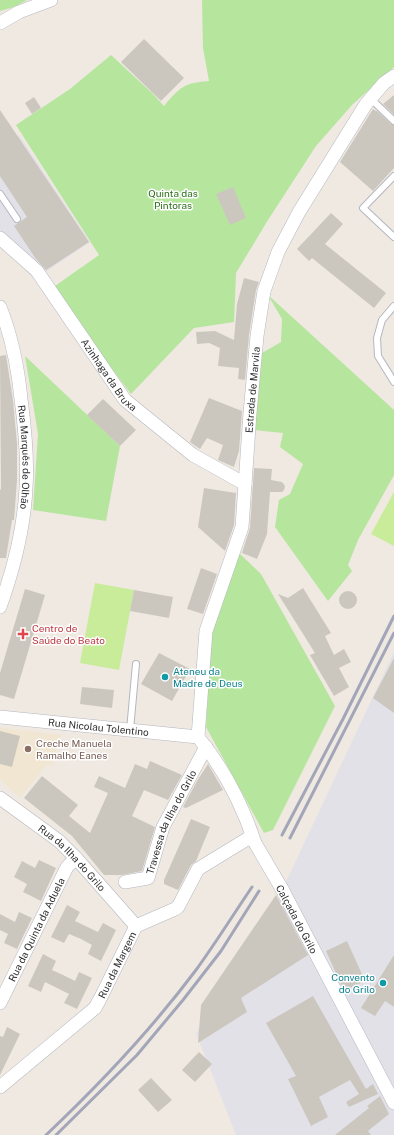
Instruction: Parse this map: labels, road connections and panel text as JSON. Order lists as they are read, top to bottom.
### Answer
{
  "streets": {
    "street": [
      "Azinhaga da Bruxa",
      "Estrada de Marvila",
      "Rua Marquês de Olhão",
      "Rua Nicolau Tolentino",
      "Travessa da Ilha do Grilo",
      "Rua da Ilha do Grilo",
      "Calçada do Grilo",
      "Rua da Quinta da Aduela",
      "Rua da Margem"
    ]
  },
  "crossings": [
    ["Azinhaga da Bruxa", "Estrada de Marvila"],
    ["Estrada de Marvila", "Rua Nicolau Tolentino"],
    ["Estrada de Marvila", "Travessa da Ilha do Grilo"],
    ["Estrada de Marvila", "Calçada do Grilo"],
    ["Rua Nicolau Tolentino", "Travessa da Ilha do Grilo"],
    ["Rua Nicolau Tolentino", "Calçada do Grilo"],
    ["Travessa da Ilha do Grilo", "Calçada do Grilo"],
    ["Rua da Ilha do Grilo", "Rua da Quinta da Aduela"],
    ["Rua da Ilha do Grilo", "Rua da Margem"],
    ["Calçada do Grilo", "Rua da Margem"]
  ],
  "parks": ["Quinta das Pintoras"],
  "places": {
    "health": ["Centro de Saúde do Beato"],
    "other": ["Ateneu da Madre de Deus", "Creche Manuela Ramalho Eanes", "Convento do Grilo"]
  }
}
